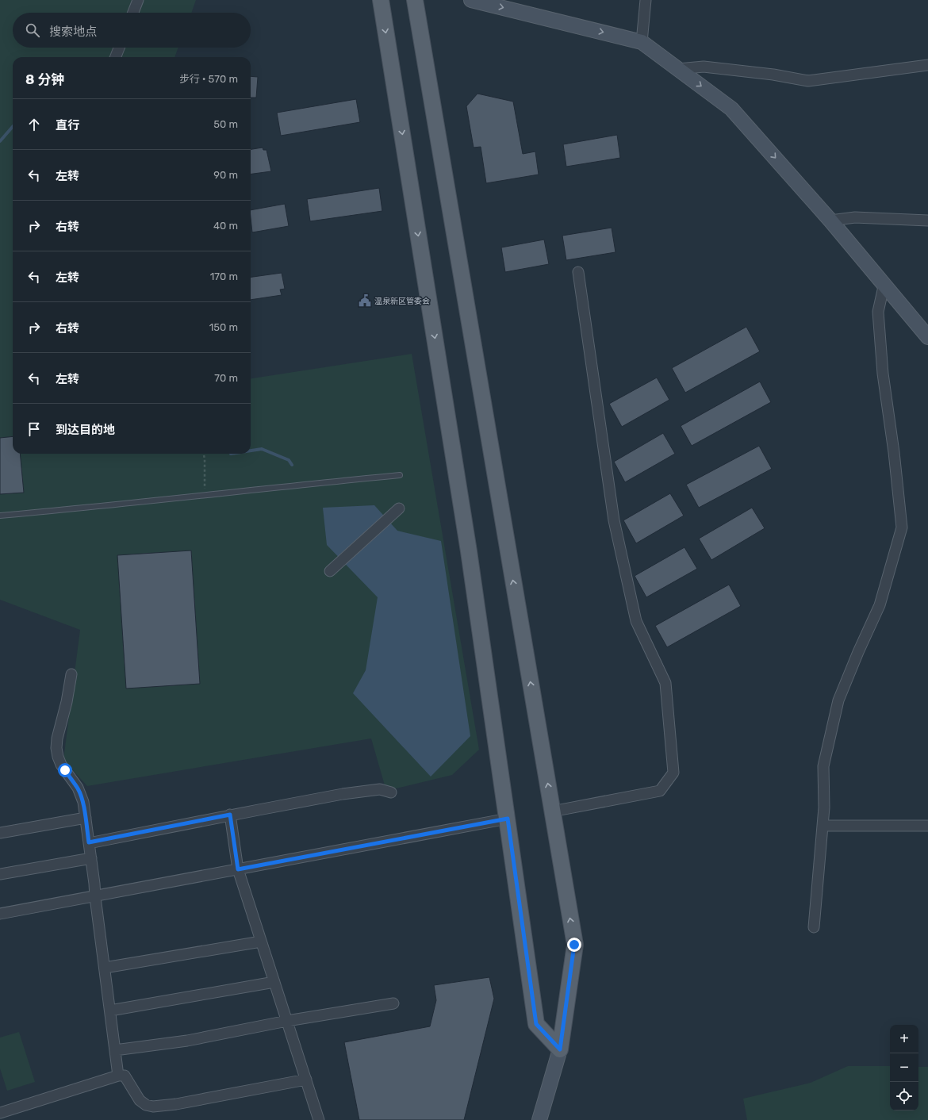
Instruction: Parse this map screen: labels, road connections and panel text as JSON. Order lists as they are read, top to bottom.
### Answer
{
  "places": {
    "public building": ["温泉新区管委会"]
  },
  "page": {
    "search": "搜索地点",
    "heading": ["8 分钟", "步行 · 570 m"],
    "list": [
      ["直行", "50 m"],
      ["左转", "90 m"],
      ["右转", "40 m"],
      ["左转", "170 m"],
      ["右转", "150 m"],
      ["左转", "70 m"],
      "到达目的地"
    ],
    "map_buttons": ["+", "−"]
  }
}
